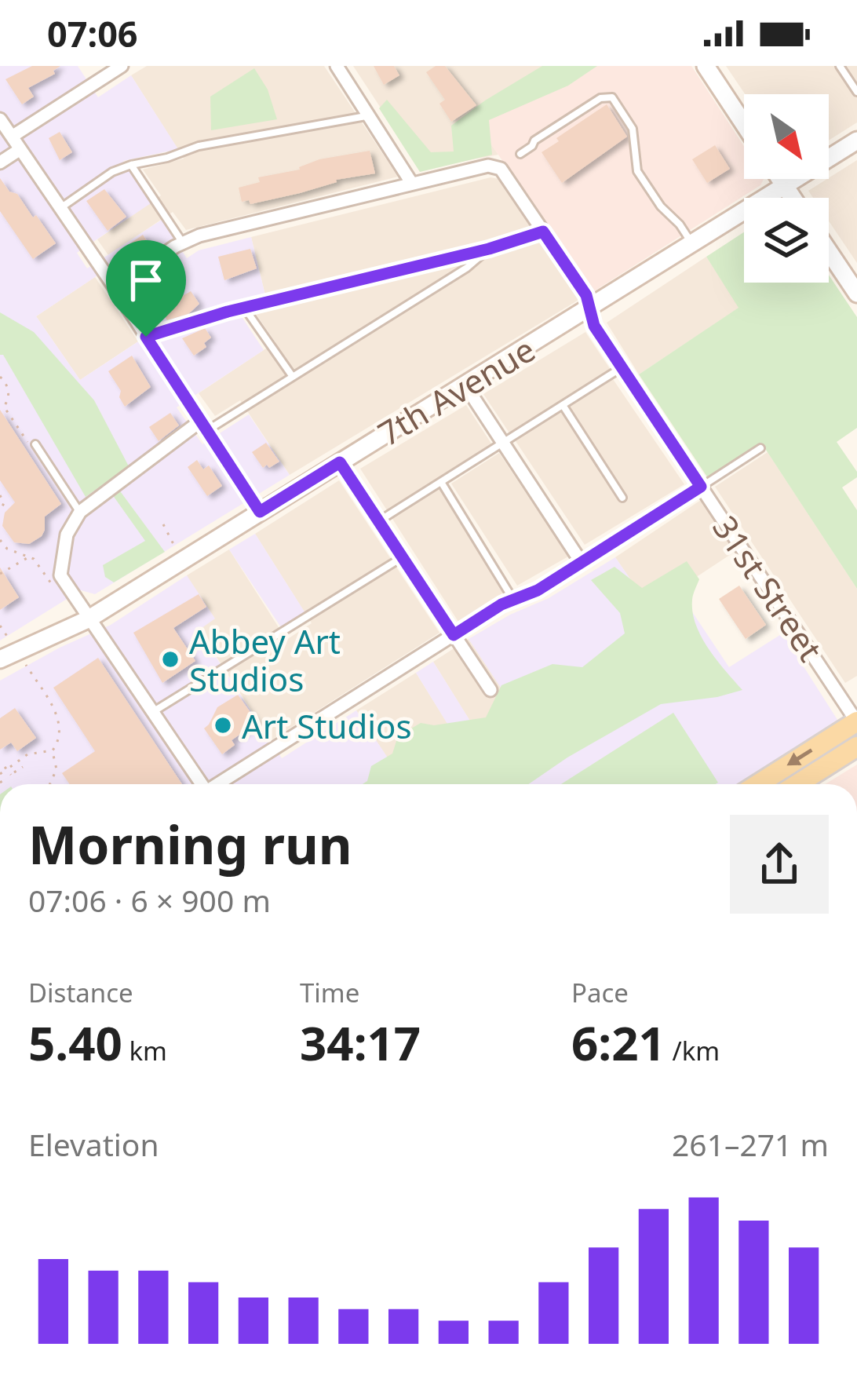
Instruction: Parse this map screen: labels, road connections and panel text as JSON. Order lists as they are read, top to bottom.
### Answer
{
  "streets": {
    "street": ["7th Avenue", "31st Street"]
  },
  "crossings": [
    ["7th Avenue", "31st Street"]
  ],
  "places": ["Abbey Art Studios", "Art Studios"],
  "north": "bottom right",
  "page": {
    "status": "07:06",
    "heading": ["Morning run", "07:06 · 6 × 900 m"],
    "stats": [
      ["Distance", "5.40 km"],
      ["Time", "34:17"],
      ["Pace", "6:21 /km"]
    ],
    "chart": ["Elevation", "261–271 m"]
  }
}
